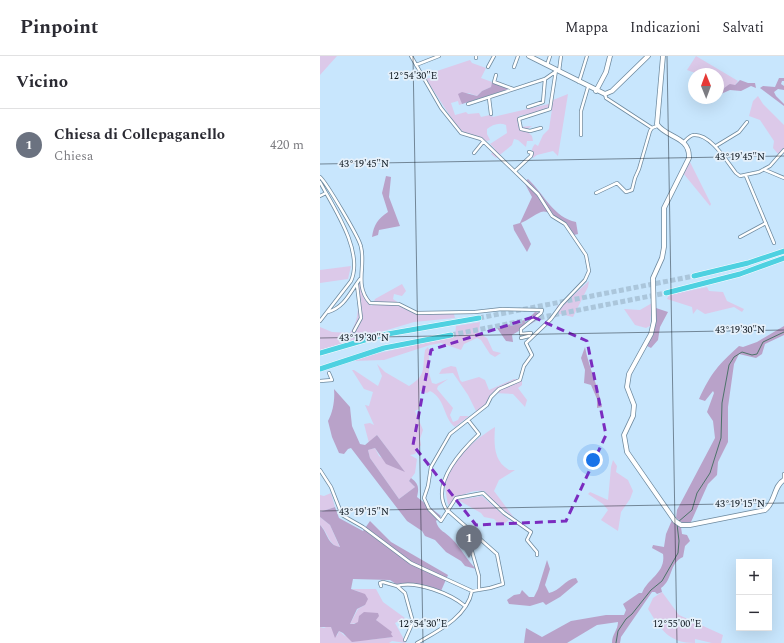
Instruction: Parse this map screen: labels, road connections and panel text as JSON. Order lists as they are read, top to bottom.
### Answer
{
  "north": "top",
  "page": {
    "header": "Pinpoint",
    "nav": ["Mappa", "Indicazioni", "Salvati"],
    "heading": "Vicino",
    "list": [
      {
        "mark": "1",
        "name": "Chiesa di Collepaganello",
        "note": "Chiesa",
        "value": "420 m"
      }
    ],
    "pins": "1",
    "map_buttons": ["+", "−"]
  },
  "coordinates": [
    "12°54'30\"E",
    "43°19'45\"N",
    "43°19'30\"N",
    "43°19'15\"N",
    "12°55'00\"E"
  ]
}
